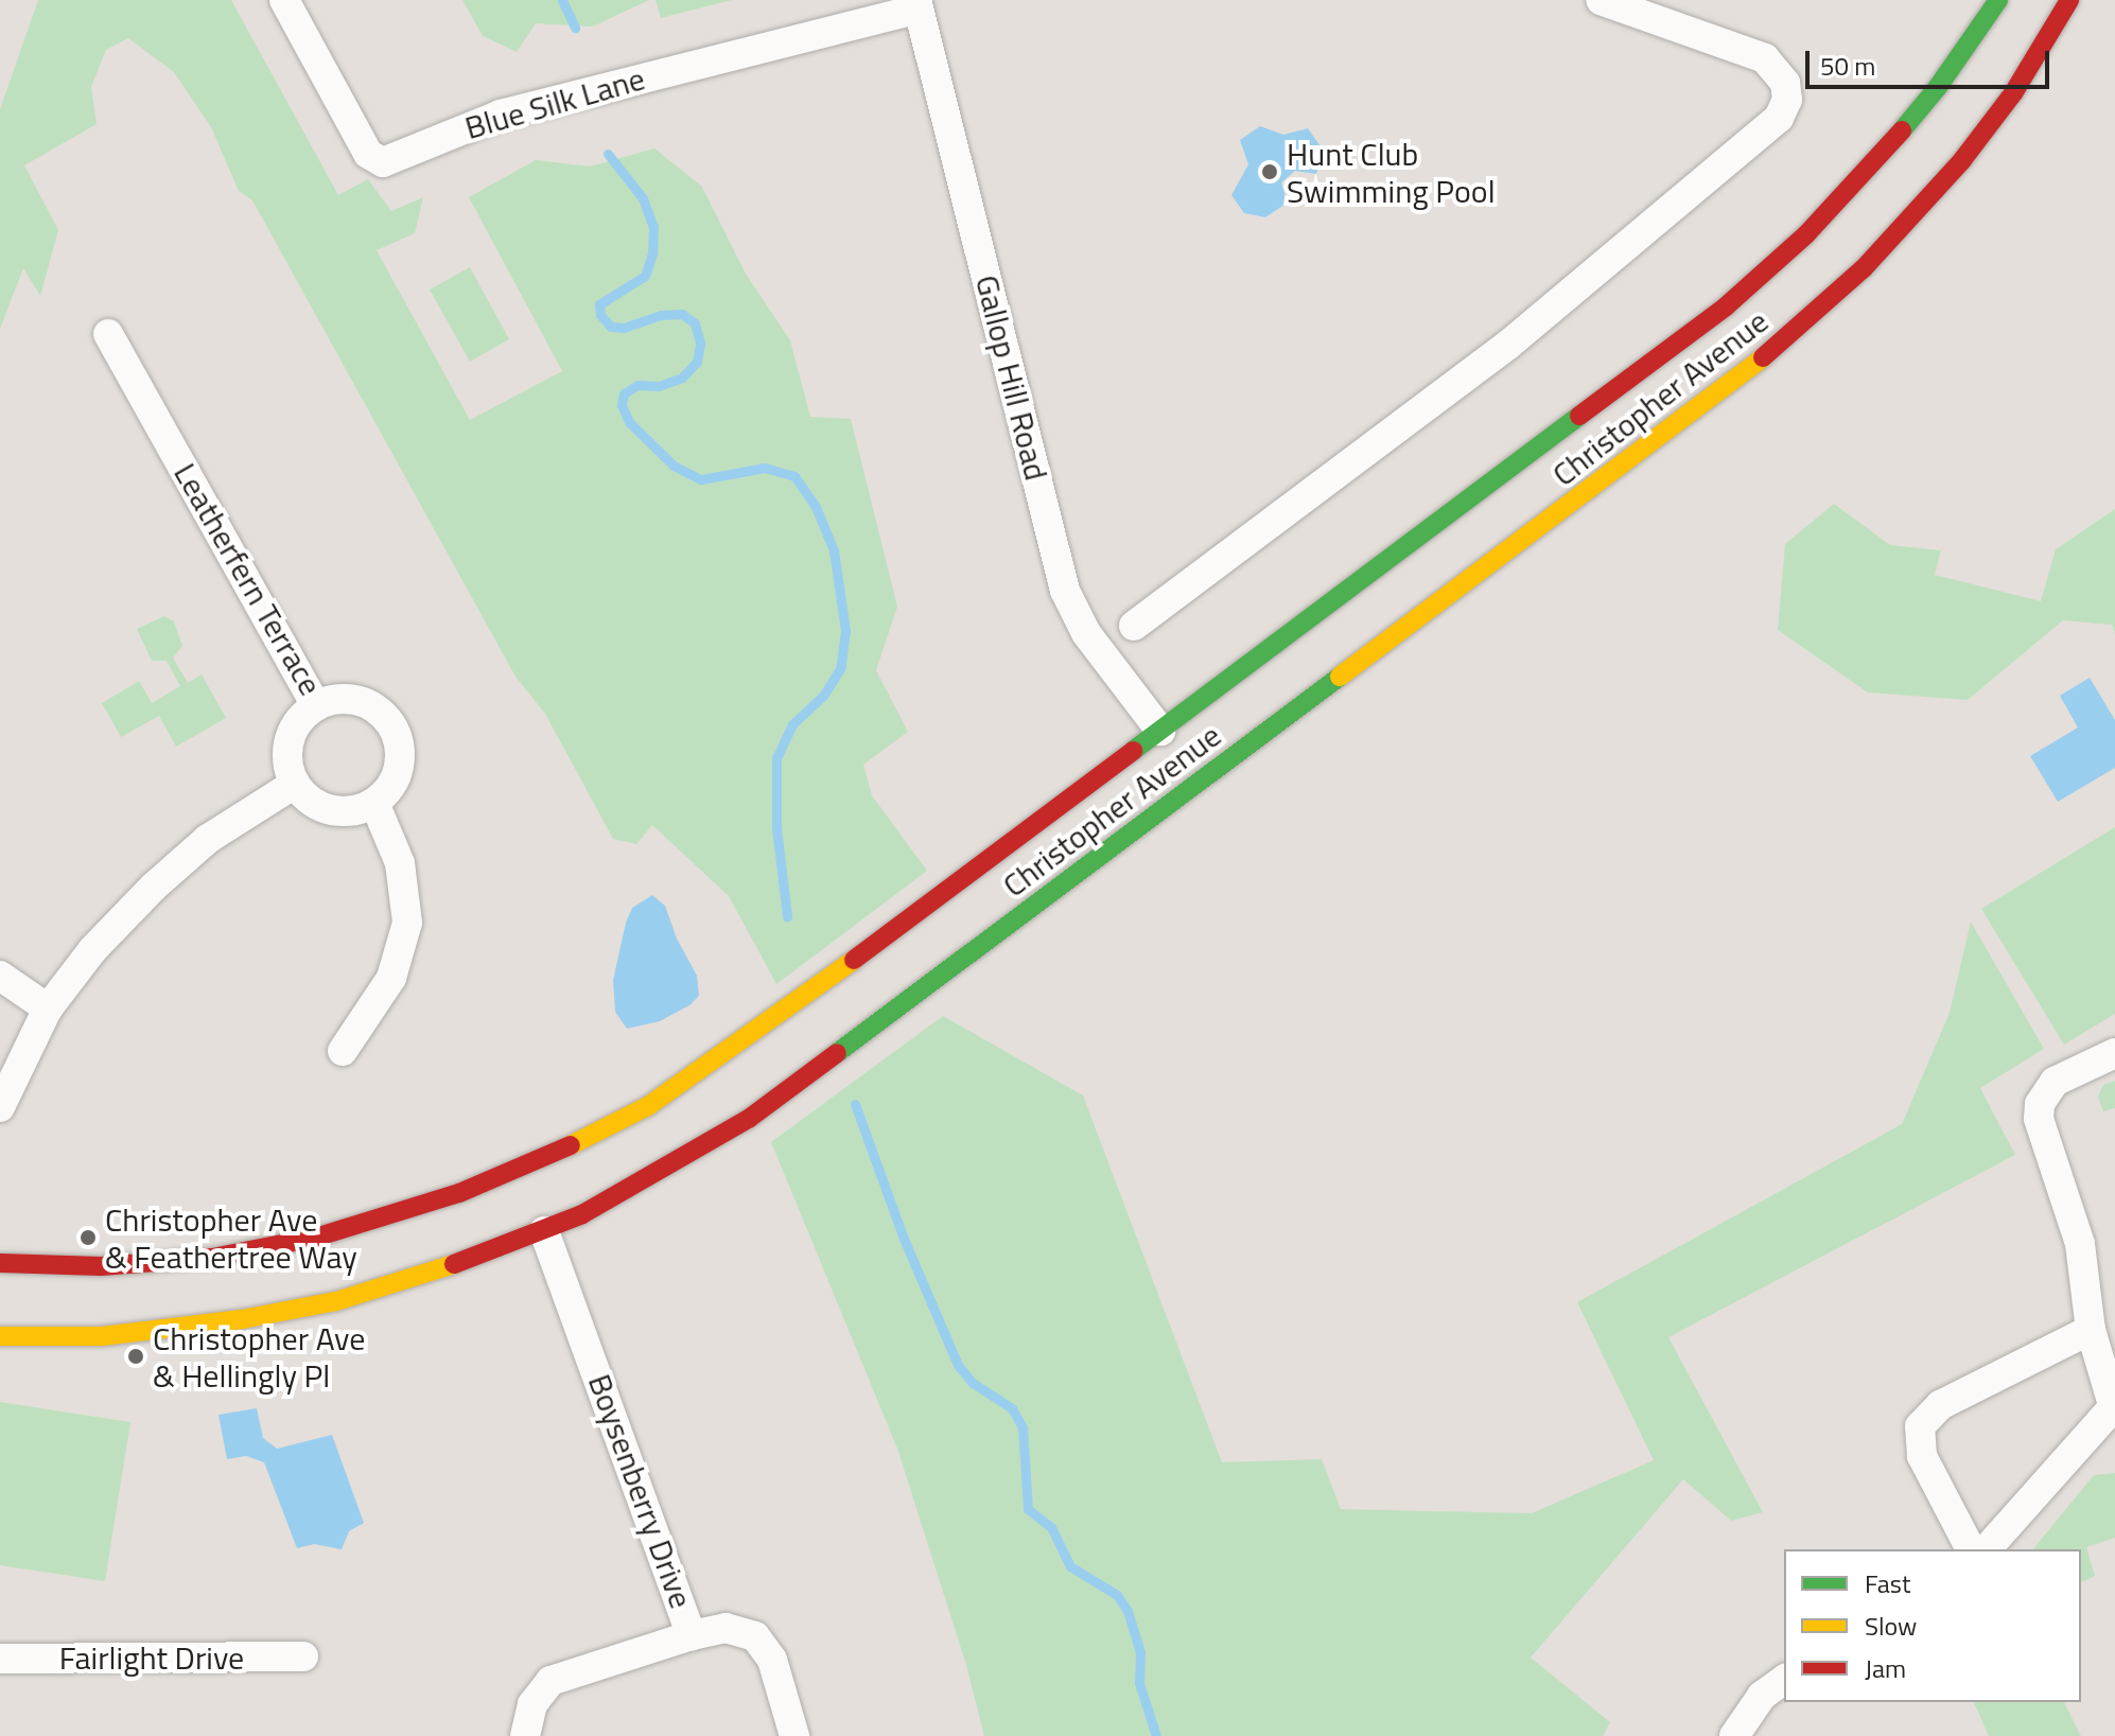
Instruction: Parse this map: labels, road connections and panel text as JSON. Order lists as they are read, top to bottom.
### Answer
{
  "streets": {
    "street": [
      "Blue Silk Lane",
      "Gallop Hill Road",
      "Christopher Avenue",
      "Leatherfern Terrace",
      "Boysenberry Drive",
      "Fairlight Drive"
    ]
  },
  "crossings": [
    ["Blue Silk Lane", "Gallop Hill Road"],
    ["Gallop Hill Road", "Christopher Avenue"],
    ["Christopher Avenue", "Boysenberry Drive"]
  ],
  "places": ["Hunt Club Swimming Pool", "Christopher Ave & Feathertree Way", "Christopher Ave & Hellingly Pl"],
  "legend": ["Fast", "Slow", "Jam"],
  "scale_bar": "50 m"
}
